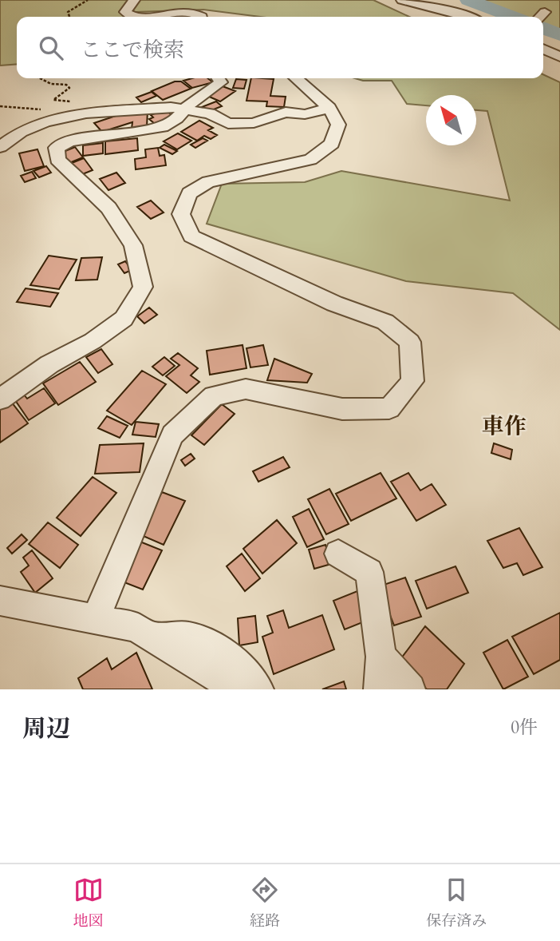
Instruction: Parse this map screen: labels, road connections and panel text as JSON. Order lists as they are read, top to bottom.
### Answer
{
  "districts": ["車作"],
  "north": "top left",
  "page": {
    "search": "ここで検索",
    "heading": ["周辺", "0件"],
    "nav": ["地図", "経路", "保存済み"]
  }
}
